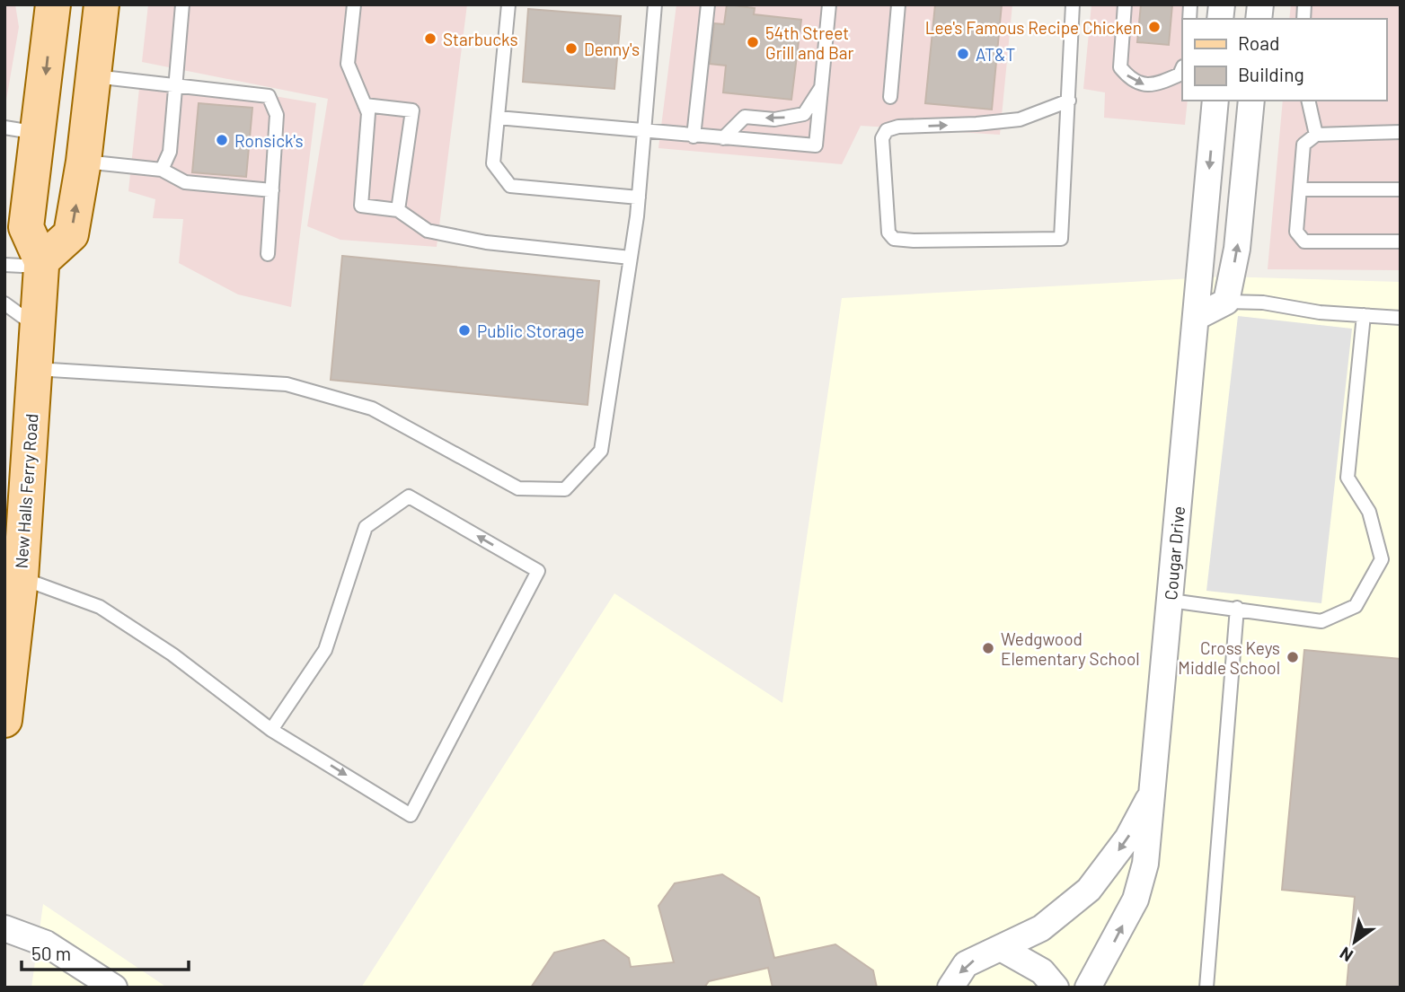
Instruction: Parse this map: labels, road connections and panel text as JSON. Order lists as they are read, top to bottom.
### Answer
{
  "streets": {
    "main road": ["New Halls Ferry Road"],
    "street": ["Cougar Drive"]
  },
  "places": [
    "Lee's Famous Recipe Chicken",
    "Starbucks",
    "54th Street Grill and Bar",
    "Denny's",
    "AT&T",
    "Ronsick's",
    "Public Storage",
    "Wedgwood Elementary School",
    "Cross Keys Middle School"
  ],
  "legend": ["Road", "Building"],
  "scale_bar": "50 m",
  "north": "bottom left"
}
